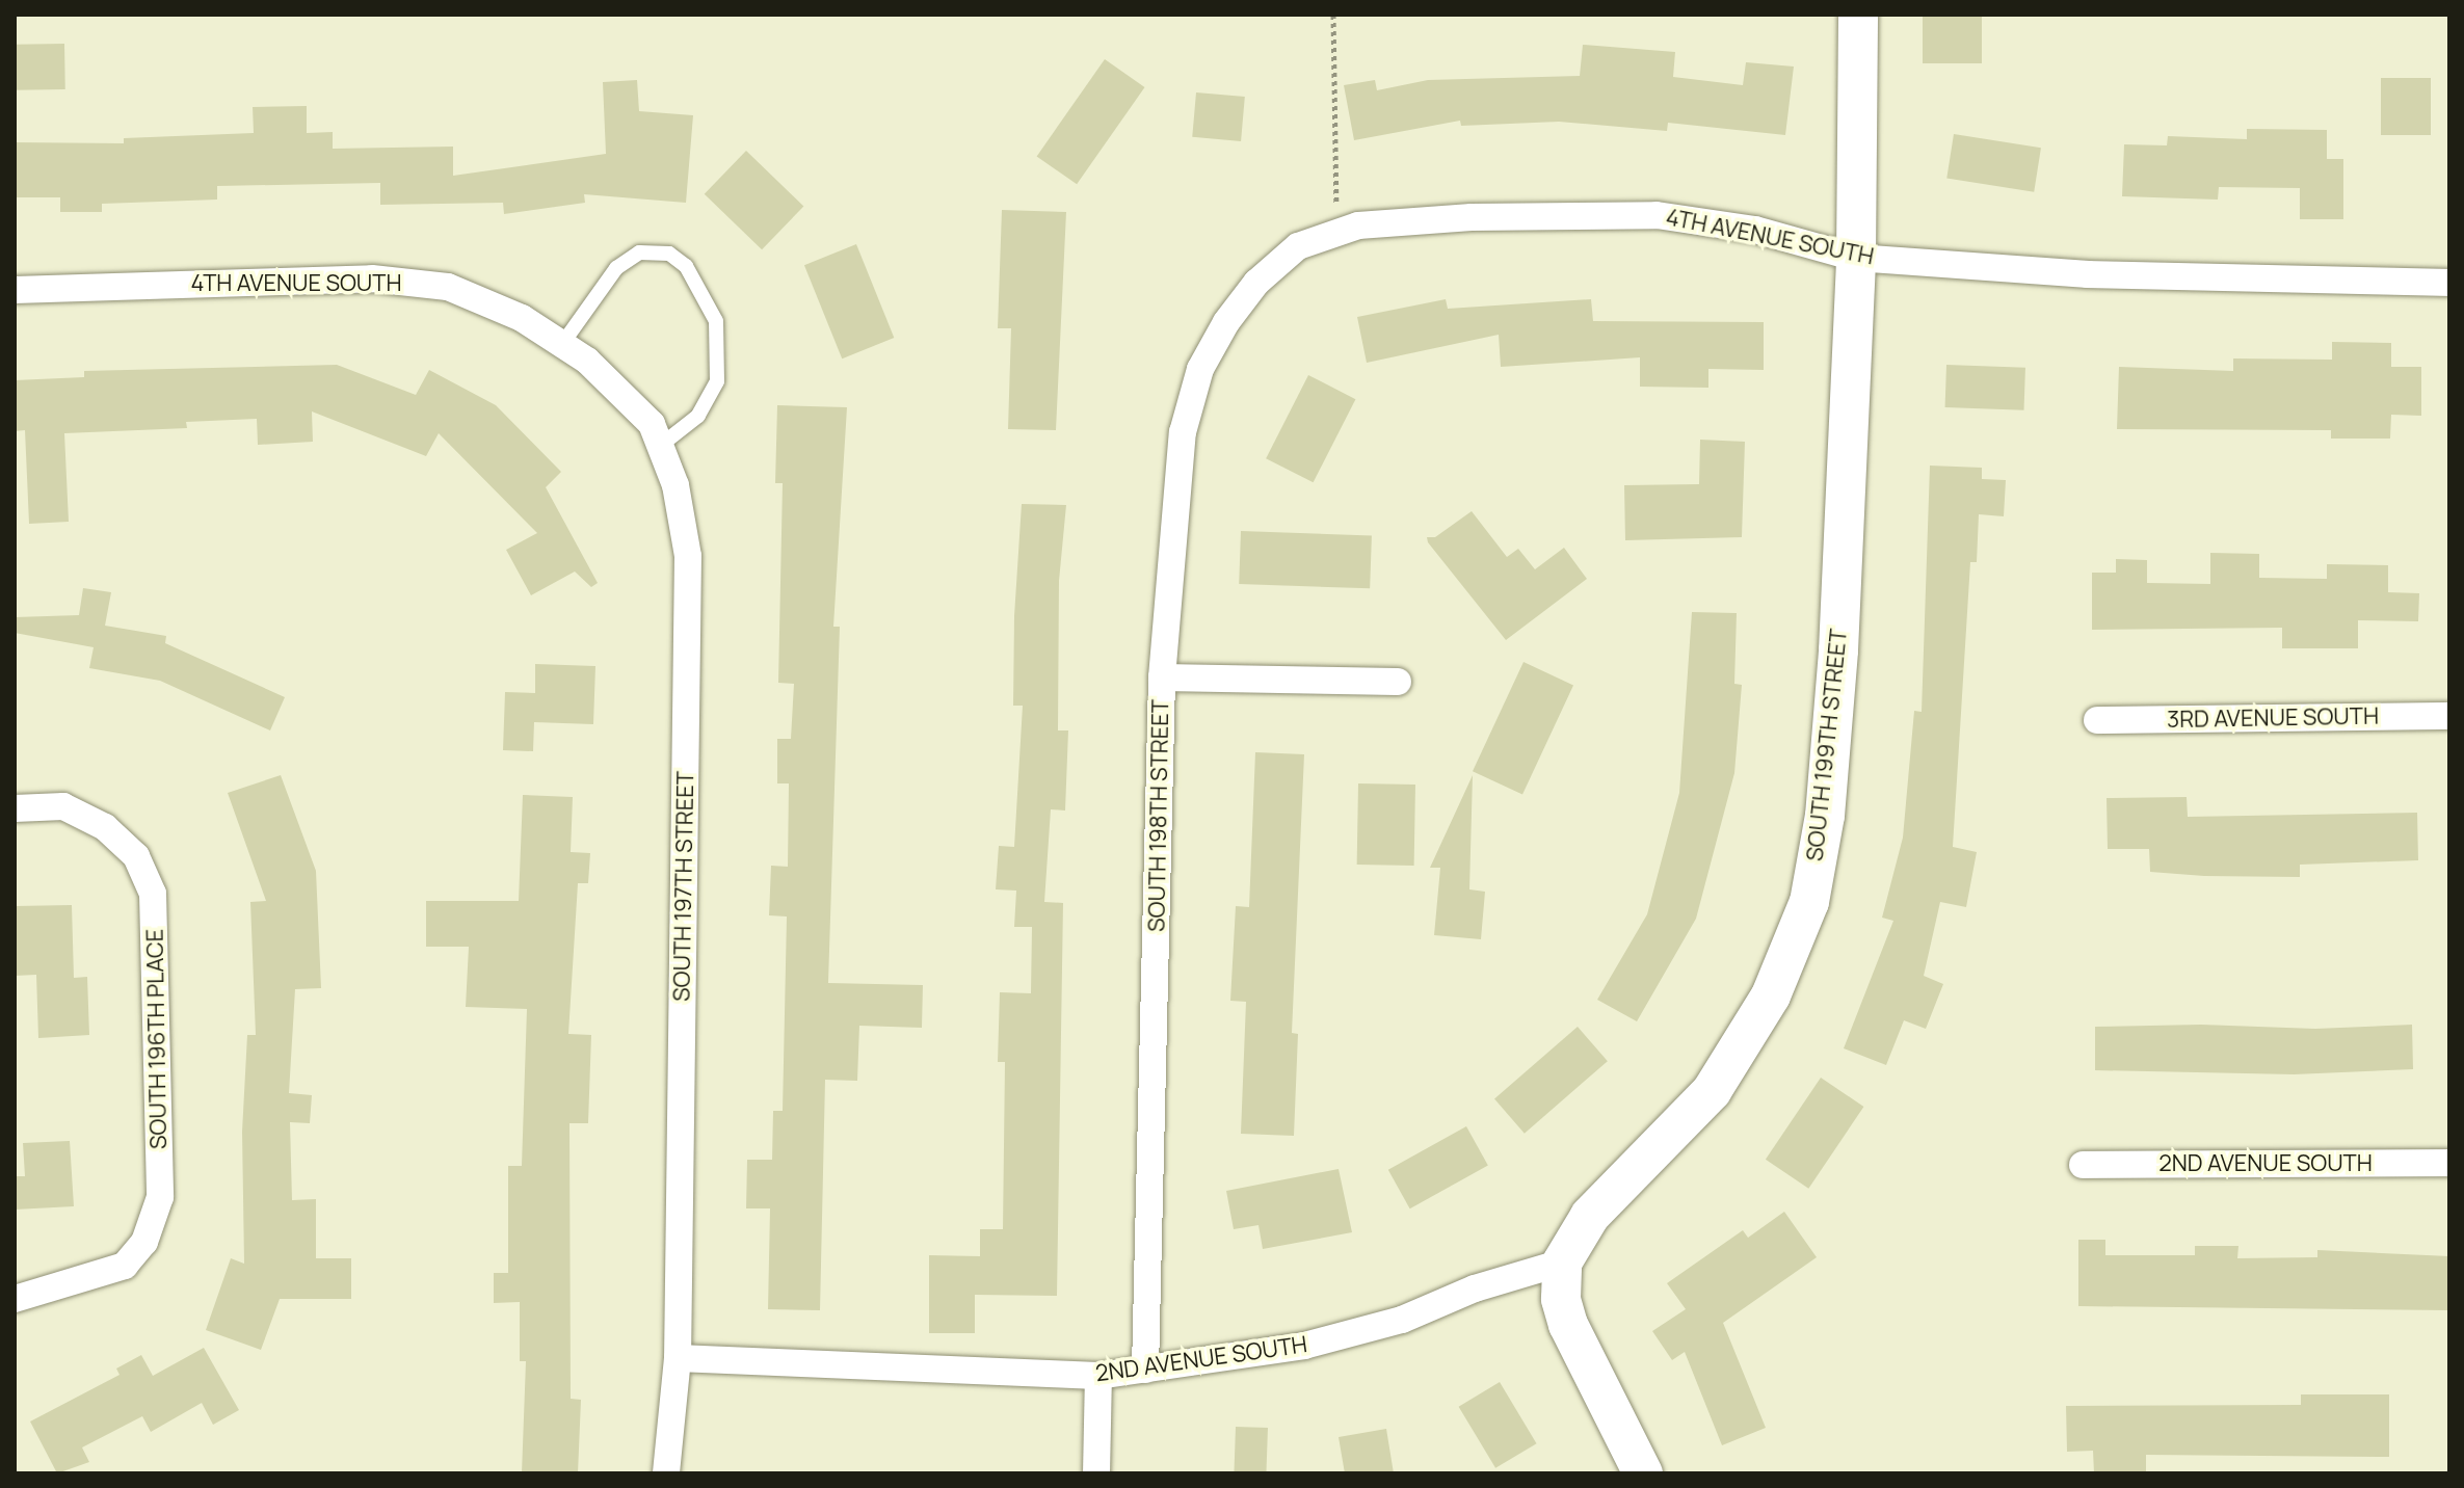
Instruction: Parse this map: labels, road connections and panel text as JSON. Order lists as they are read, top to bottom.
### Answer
{
  "streets": {
    "street": [
      "4TH AVENUE SOUTH",
      "3RD AVENUE SOUTH",
      "SOUTH 199TH STREET",
      "SOUTH 198TH STREET",
      "SOUTH 197TH STREET",
      "SOUTH 196TH PLACE",
      "2ND AVENUE SOUTH"
    ]
  },
  "crossings": [
    ["4TH AVENUE SOUTH", "SOUTH 199TH STREET"],
    ["4TH AVENUE SOUTH", "SOUTH 198TH STREET"],
    ["4TH AVENUE SOUTH", "SOUTH 197TH STREET"],
    ["SOUTH 199TH STREET", "2ND AVENUE SOUTH"],
    ["SOUTH 198TH STREET", "2ND AVENUE SOUTH"],
    ["SOUTH 197TH STREET", "2ND AVENUE SOUTH"]
  ]
}
